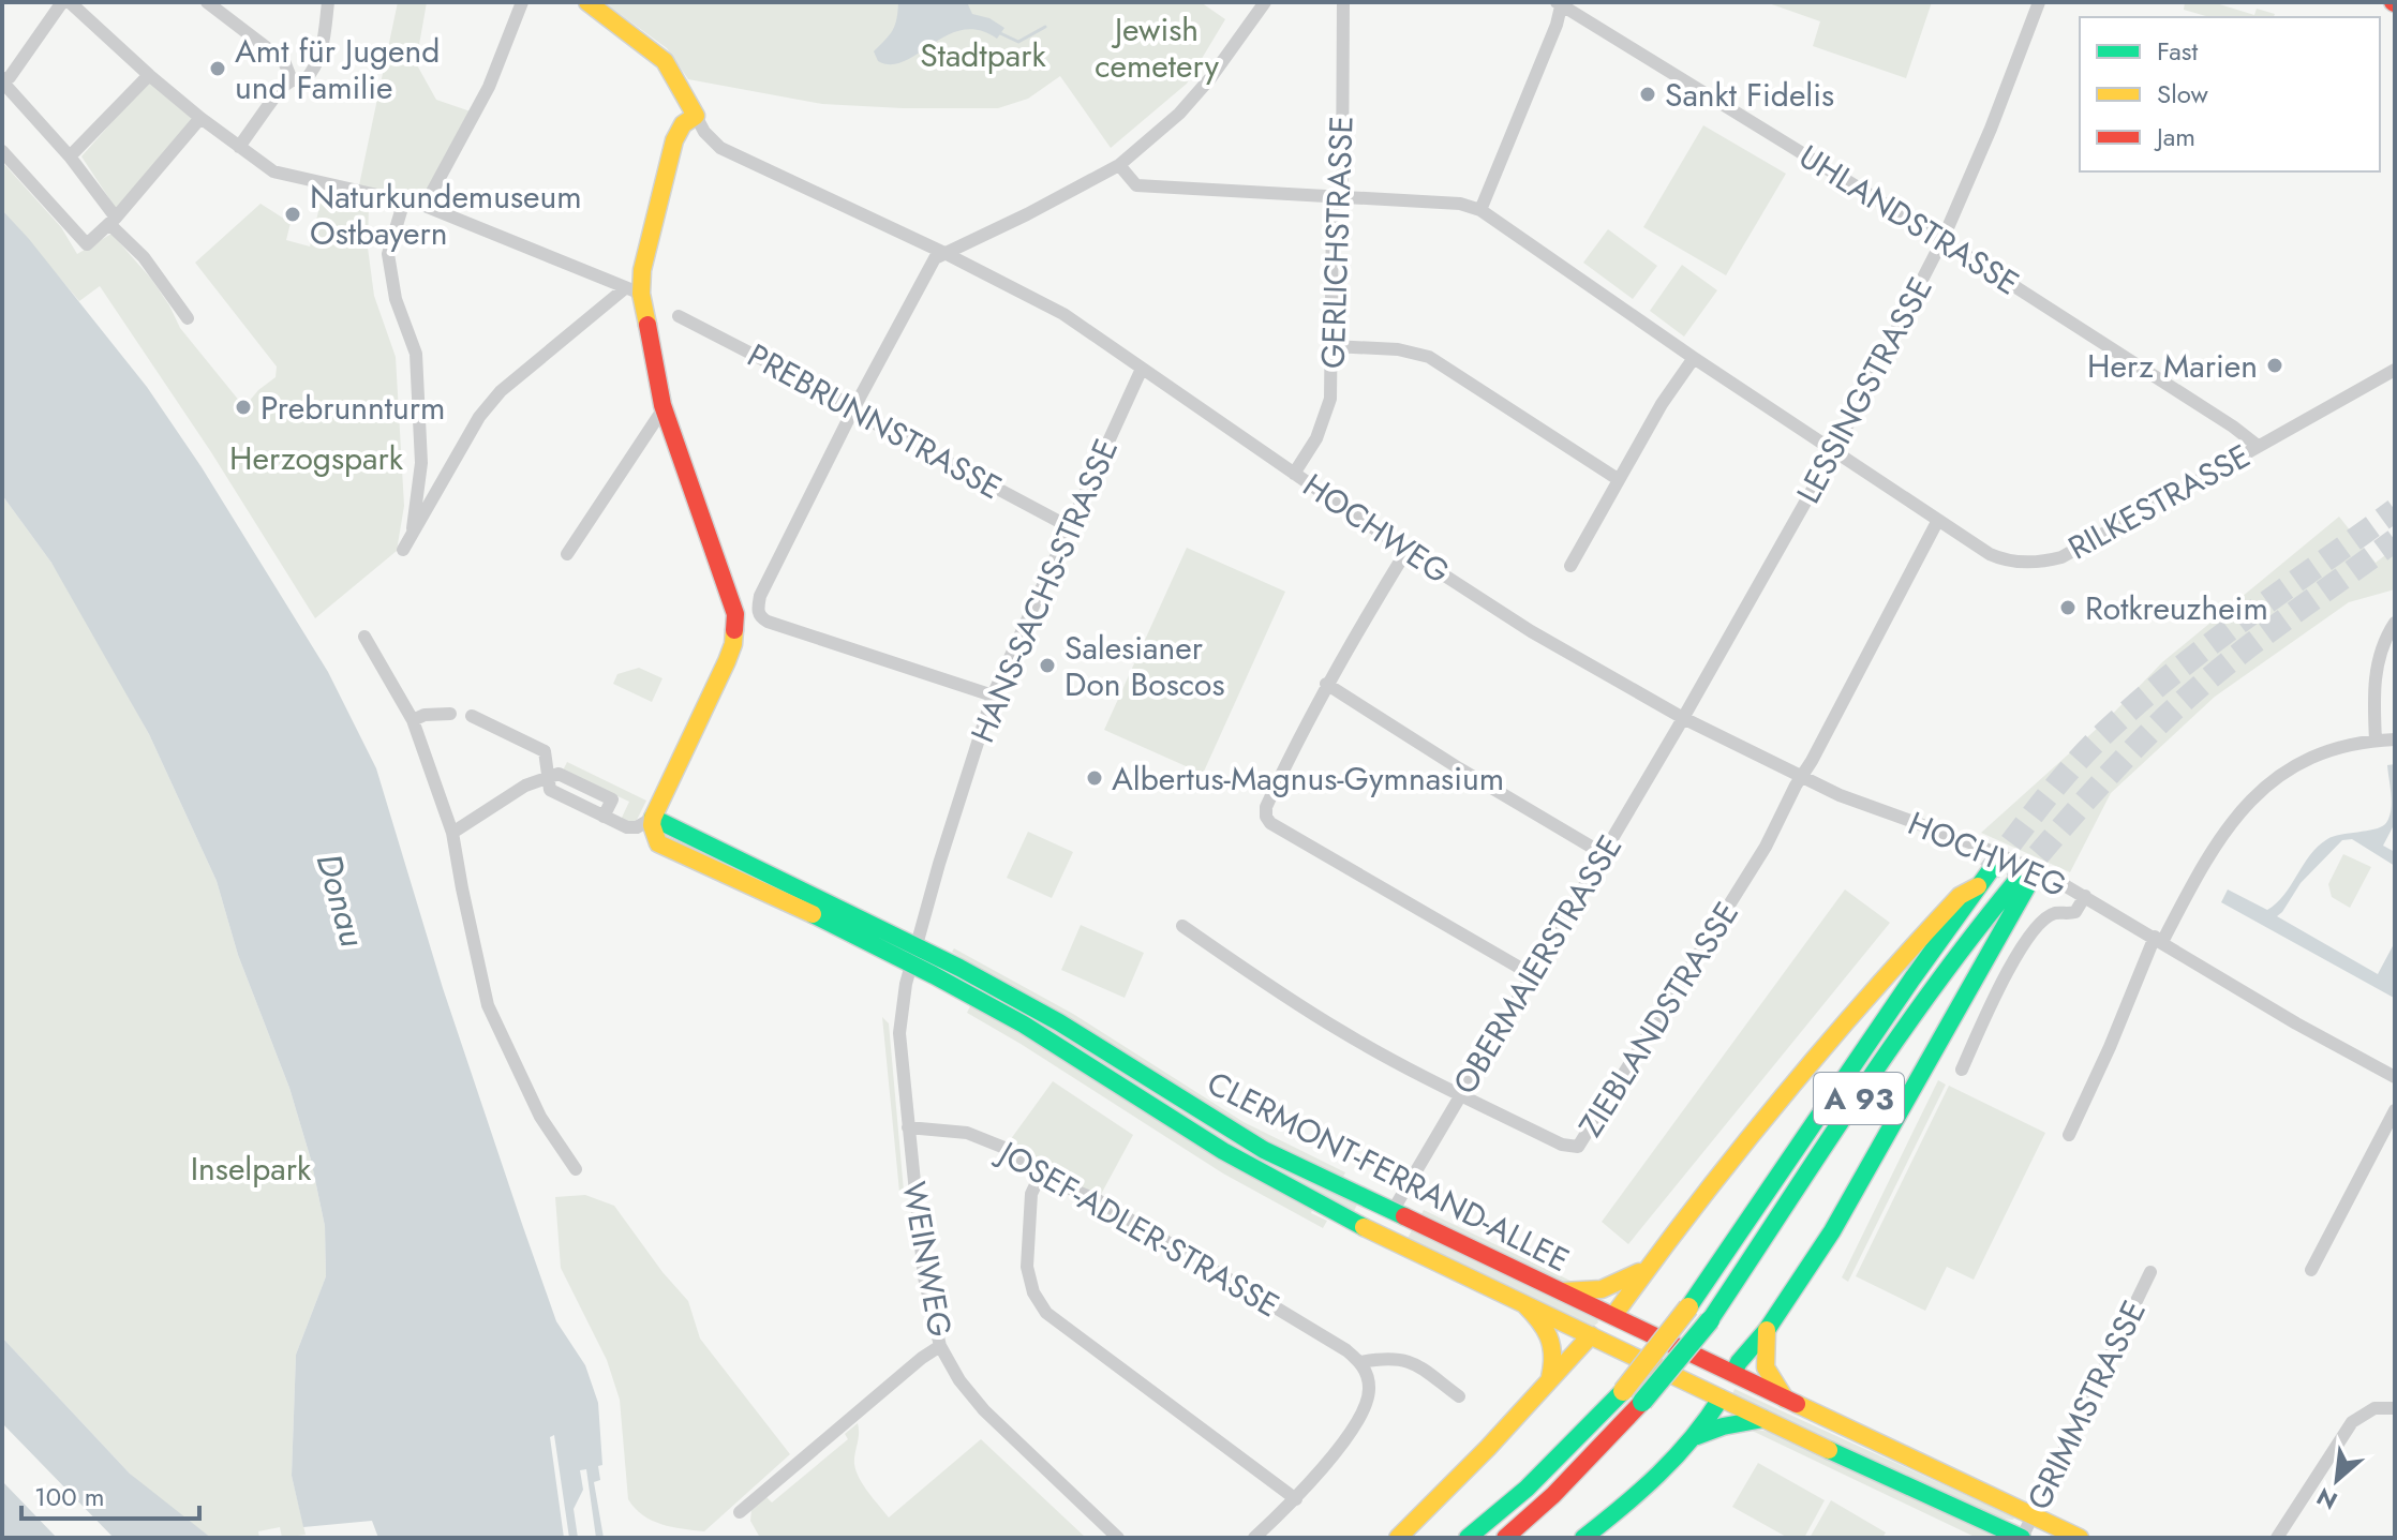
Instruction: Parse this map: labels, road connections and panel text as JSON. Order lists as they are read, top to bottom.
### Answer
{
  "streets": {
    "main road": ["A 93", "CLERMONT-FERRAND-ALLEE"],
    "street": [
      "UHLANDSTRASSE",
      "GERLICHSTRASSE",
      "LESSINGSTRASSE",
      "PREBRUNNSTRASSE",
      "RILKESTRASSE",
      "HOCHWEG",
      "HANS-SACHS-STRASSE",
      "OBERMAIERSTRASSE",
      "ZIEBLANDSTRASSE",
      "JOSEF-ADLER-STRASSE",
      "WEINWEG",
      "GRIMMSTRASSE"
    ]
  },
  "crossings": [
    ["UHLANDSTRASSE", "LESSINGSTRASSE"],
    ["UHLANDSTRASSE", "RILKESTRASSE"],
    ["GERLICHSTRASSE", "HOCHWEG"],
    ["LESSINGSTRASSE", "RILKESTRASSE"],
    ["LESSINGSTRASSE", "HOCHWEG"],
    ["LESSINGSTRASSE", "OBERMAIERSTRASSE"],
    ["PREBRUNNSTRASSE", "HANS-SACHS-STRASSE"],
    ["HOCHWEG", "HANS-SACHS-STRASSE"],
    ["HOCHWEG", "OBERMAIERSTRASSE"],
    ["HOCHWEG", "ZIEBLANDSTRASSE"],
    ["HANS-SACHS-STRASSE", "CLERMONT-FERRAND-ALLEE"],
    ["HANS-SACHS-STRASSE", "WEINWEG"],
    ["OBERMAIERSTRASSE", "ZIEBLANDSTRASSE"],
    ["OBERMAIERSTRASSE", "CLERMONT-FERRAND-ALLEE"],
    ["CLERMONT-FERRAND-ALLEE", "WEINWEG"],
    ["CLERMONT-FERRAND-ALLEE", "GRIMMSTRASSE"],
    ["JOSEF-ADLER-STRASSE", "WEINWEG"]
  ],
  "water": ["Donau"],
  "parks": [
    "Jewish cemetery",
    "Stadtpark",
    "Herzogspark",
    "Inselpark"
  ],
  "places": [
    "Amt für Jugend und Familie",
    "Sankt Fidelis",
    "Naturkundemuseum Ostbayern",
    "Herz Marien",
    "Prebrunnturm",
    "Rotkreuzheim",
    "Salesianer Don Boscos",
    "Albertus-Magnus-Gymnasium"
  ],
  "legend": ["Fast", "Slow", "Jam"],
  "scale_bar": "100 m",
  "north": "bottom left"
}
